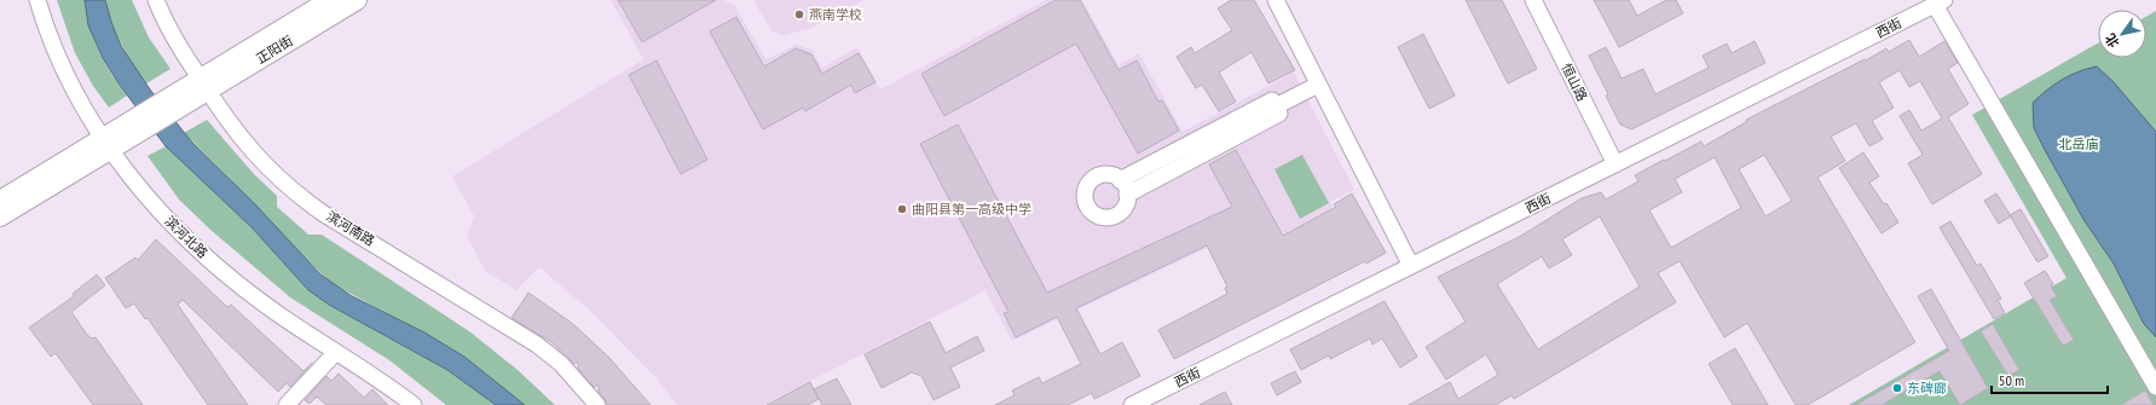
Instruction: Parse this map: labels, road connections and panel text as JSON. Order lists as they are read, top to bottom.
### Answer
{
  "streets": {
    "main road": ["正阳街"],
    "street": [
      "西街",
      "恒山路",
      "滨河南路",
      "滨河北路"
    ]
  },
  "crossings": [
    ["西街", "恒山路"],
    ["正阳街", "滨河南路"]
  ],
  "parks": ["北岳庙"],
  "places": ["燕南学校", "曲阳县第一高级中学", "东碑廊"],
  "scale_bar": "50 m",
  "north": "bottom left"
}
